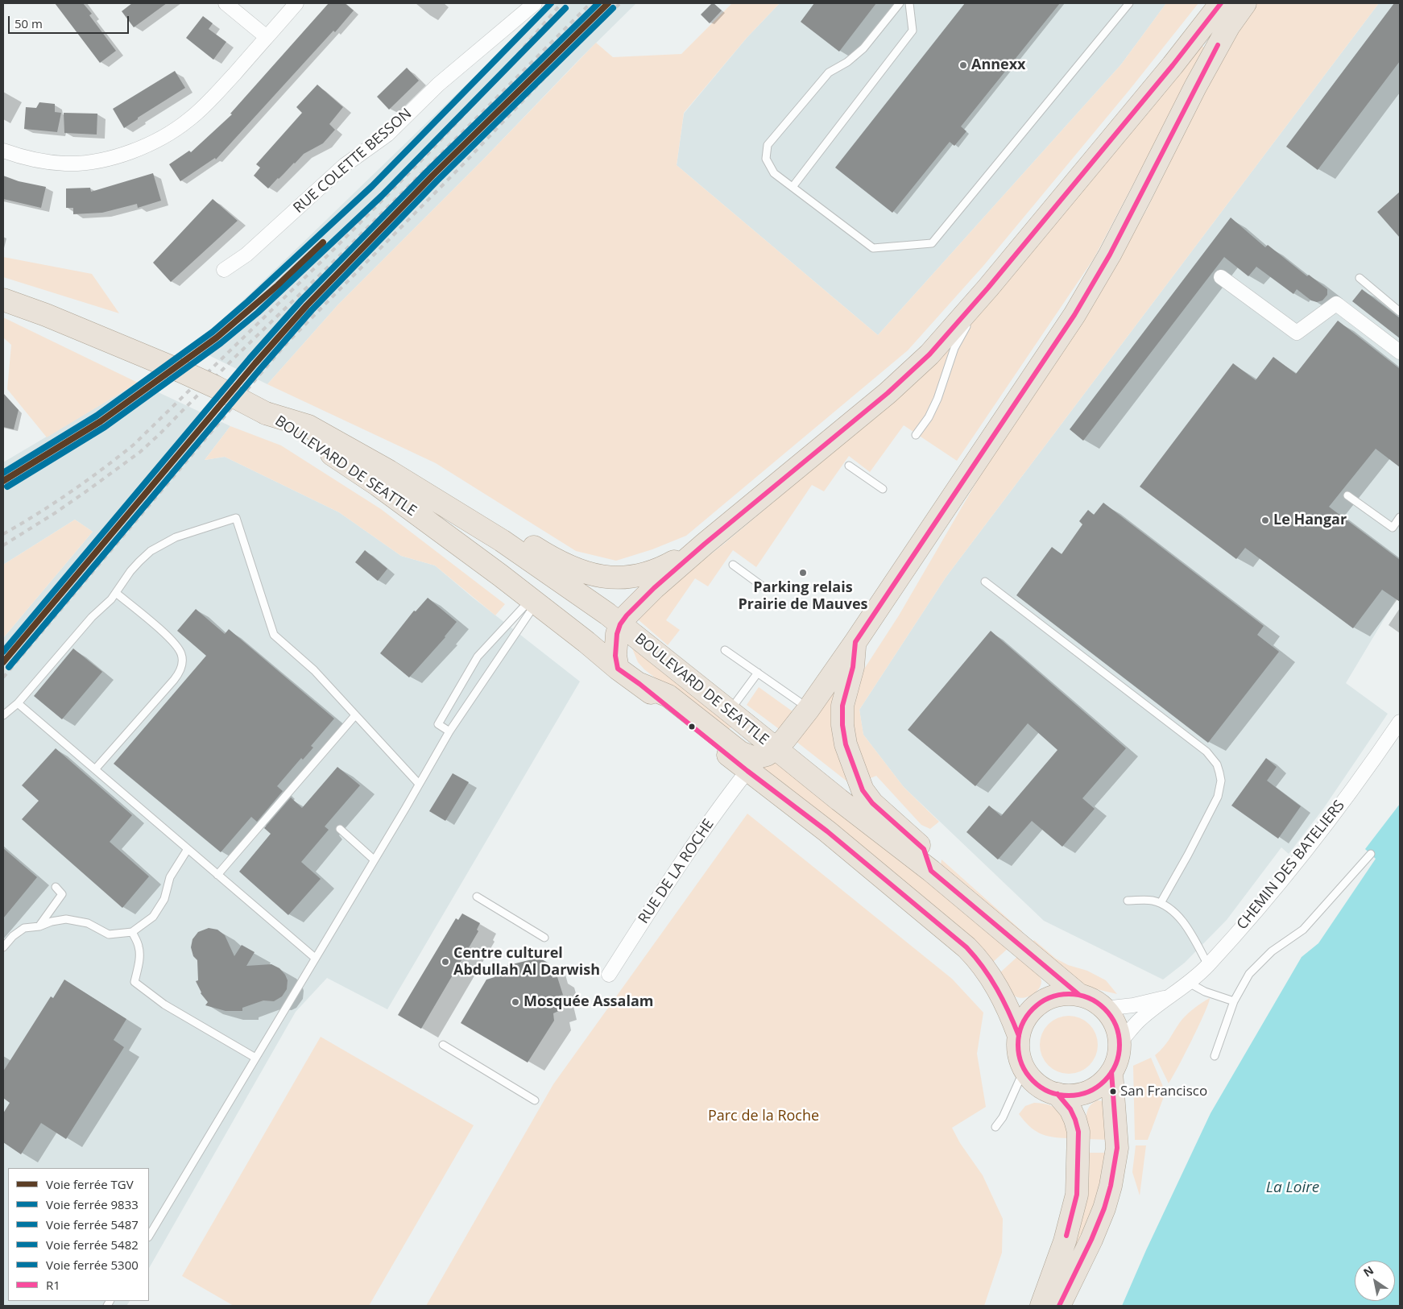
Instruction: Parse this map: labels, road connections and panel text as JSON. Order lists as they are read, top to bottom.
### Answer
{
  "streets": {
    "main road": ["BOULEVARD DE SEATTLE"],
    "street": ["RUE COLETTE BESSON", "CHEMIN DES BATELIERS", "RUE DE LA ROCHE"]
  },
  "crossings": [
    ["BOULEVARD DE SEATTLE", "CHEMIN DES BATELIERS"],
    ["BOULEVARD DE SEATTLE", "RUE DE LA ROCHE"]
  ],
  "water": ["La Loire"],
  "parks": ["Parc de la Roche"],
  "places": [
    "Annexx",
    "Le Hangar",
    "Parking relais Prairie de Mauves",
    "Centre culturel Abdullah Al Darwish",
    "Mosquée Assalam",
    "San Francisco"
  ],
  "lines": [
    "rail line TGV",
    "rail line 5487",
    "rail line 5300",
    "transit line R1",
    "rail line 9833",
    "rail line 5482"
  ],
  "legend": [
    "Voie ferrée TGV",
    "Voie ferrée 9833",
    "Voie ferrée 5487",
    "Voie ferrée 5482",
    "Voie ferrée 5300",
    "R1"
  ],
  "scale_bar": "50 m",
  "north": "top left"
}
